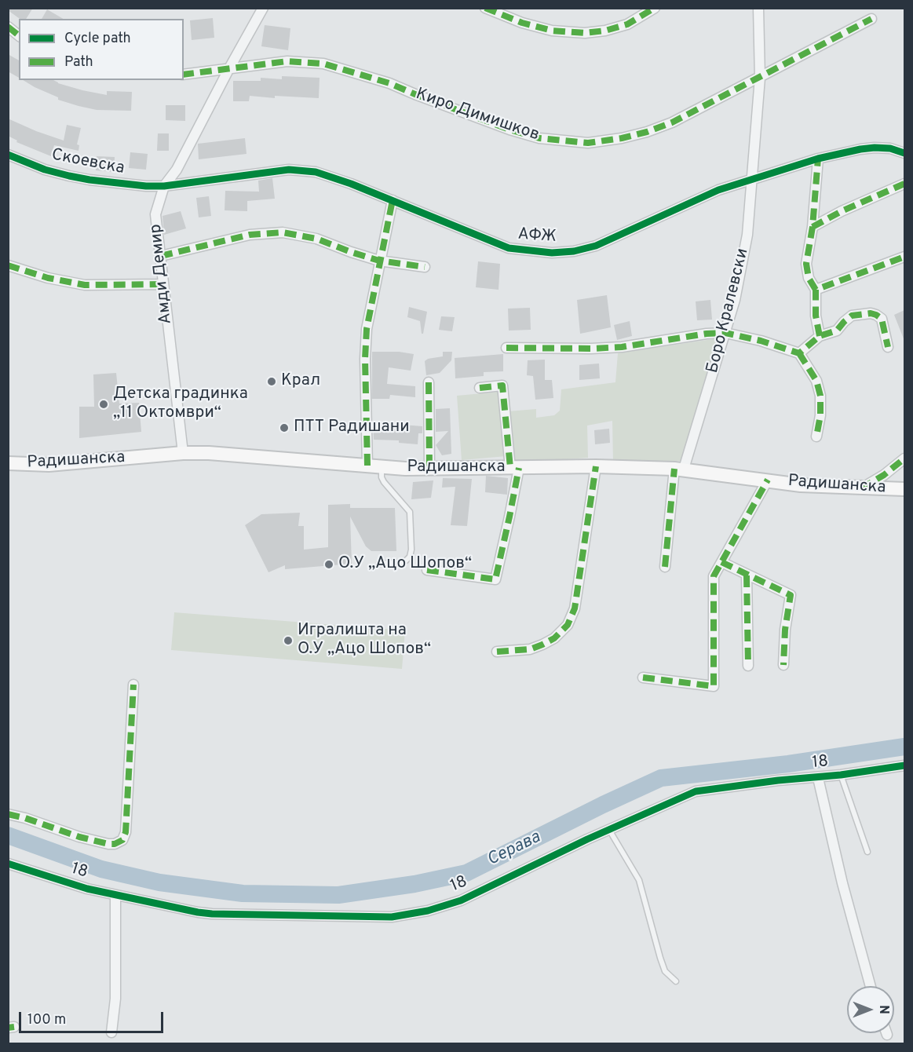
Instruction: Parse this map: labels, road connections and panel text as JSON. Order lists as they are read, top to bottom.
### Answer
{
  "streets": {
    "street": [
      "Киро Димишков",
      "Скоевска",
      "АФЖ",
      "Амди Демир",
      "Боро Кралевски",
      "Радишанска",
      "18"
    ]
  },
  "crossings": [
    ["Киро Димишков", "Амди Демир"],
    ["Киро Димишков", "Боро Кралевски"],
    ["Скоевска", "АФЖ"],
    ["Скоевска", "Амди Демир"],
    ["АФЖ", "Амди Демир"],
    ["АФЖ", "Боро Кралевски"],
    ["Амди Демир", "Радишанска"],
    ["Боро Кралевски", "Радишанска"]
  ],
  "water": ["Серава"],
  "places": [
    "Крал",
    "Детска градинка „11 Октомври“",
    "ПТТ Радишани",
    "О.У „Ацо Шопов“",
    "Игралишта на О.У „Ацо Шопов“"
  ],
  "legend": ["Cycle path", "Path"],
  "scale_bar": "100 m",
  "north": "right"
}
